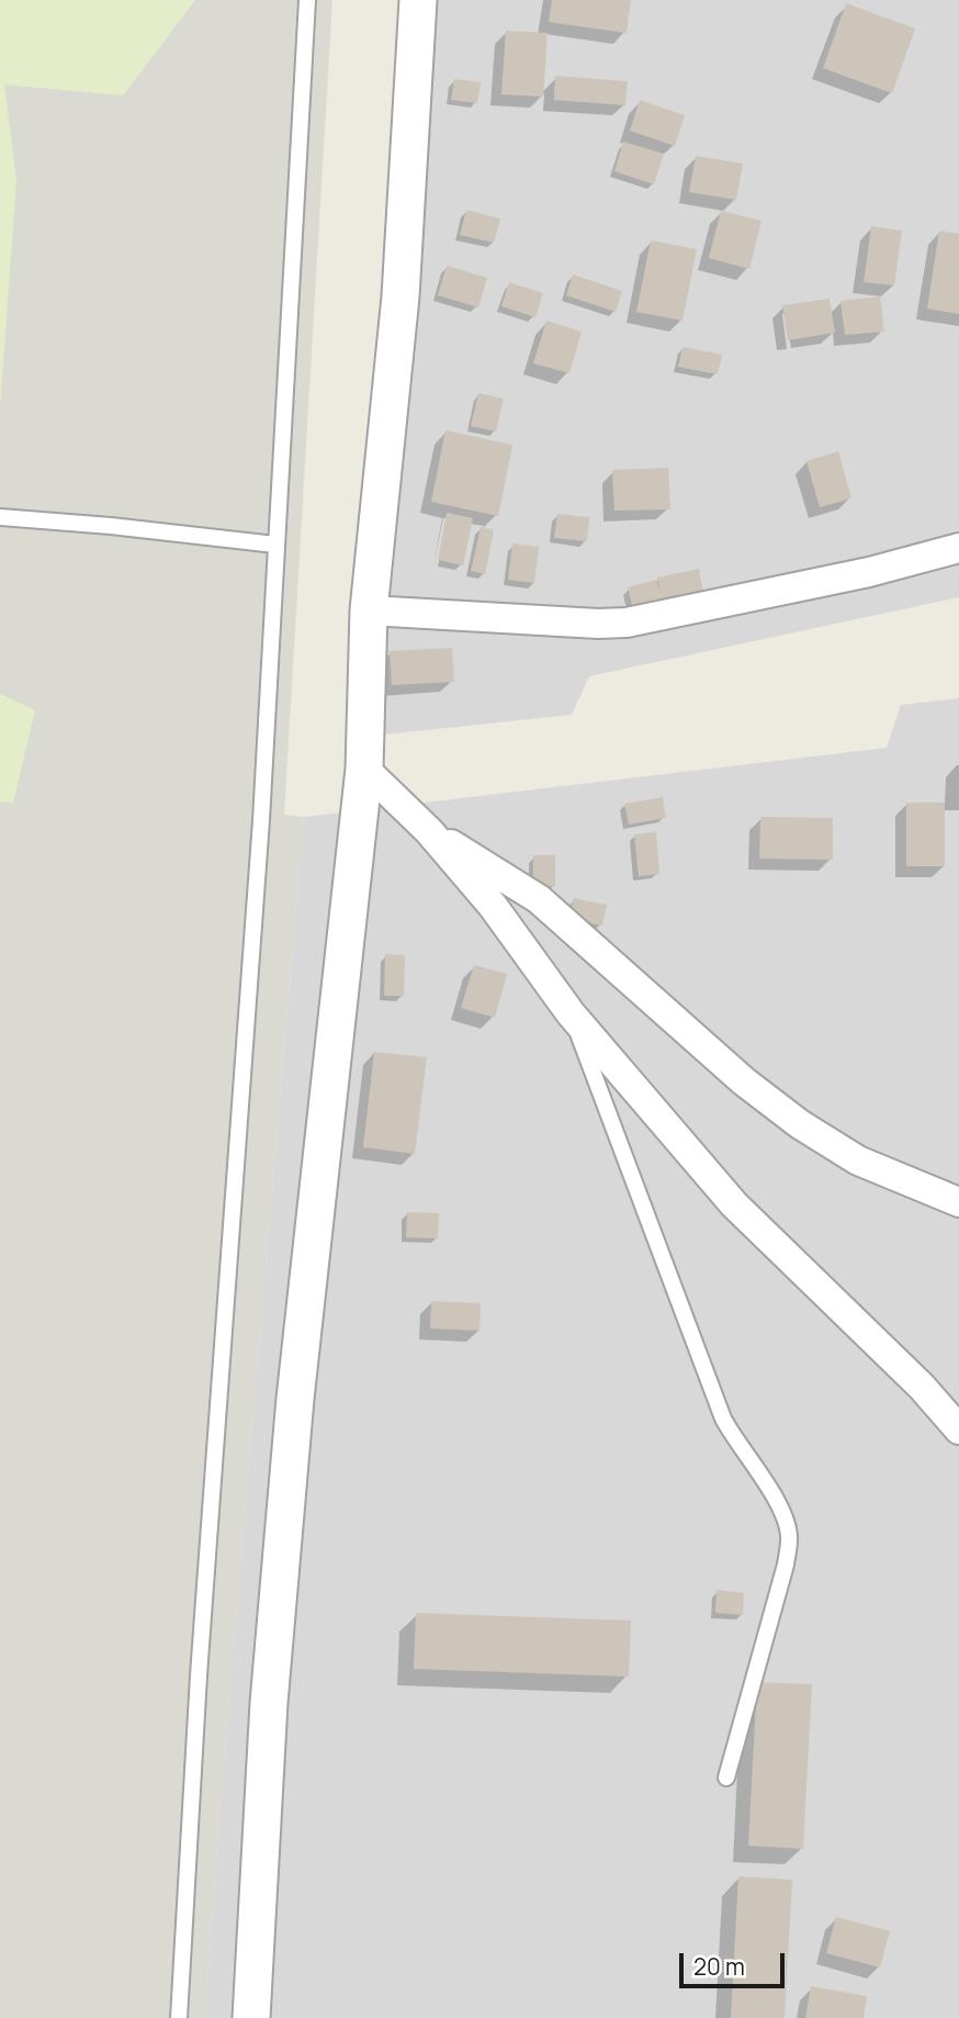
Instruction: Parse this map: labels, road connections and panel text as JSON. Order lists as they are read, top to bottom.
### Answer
{
  "scale_bar": "20 m"
}
